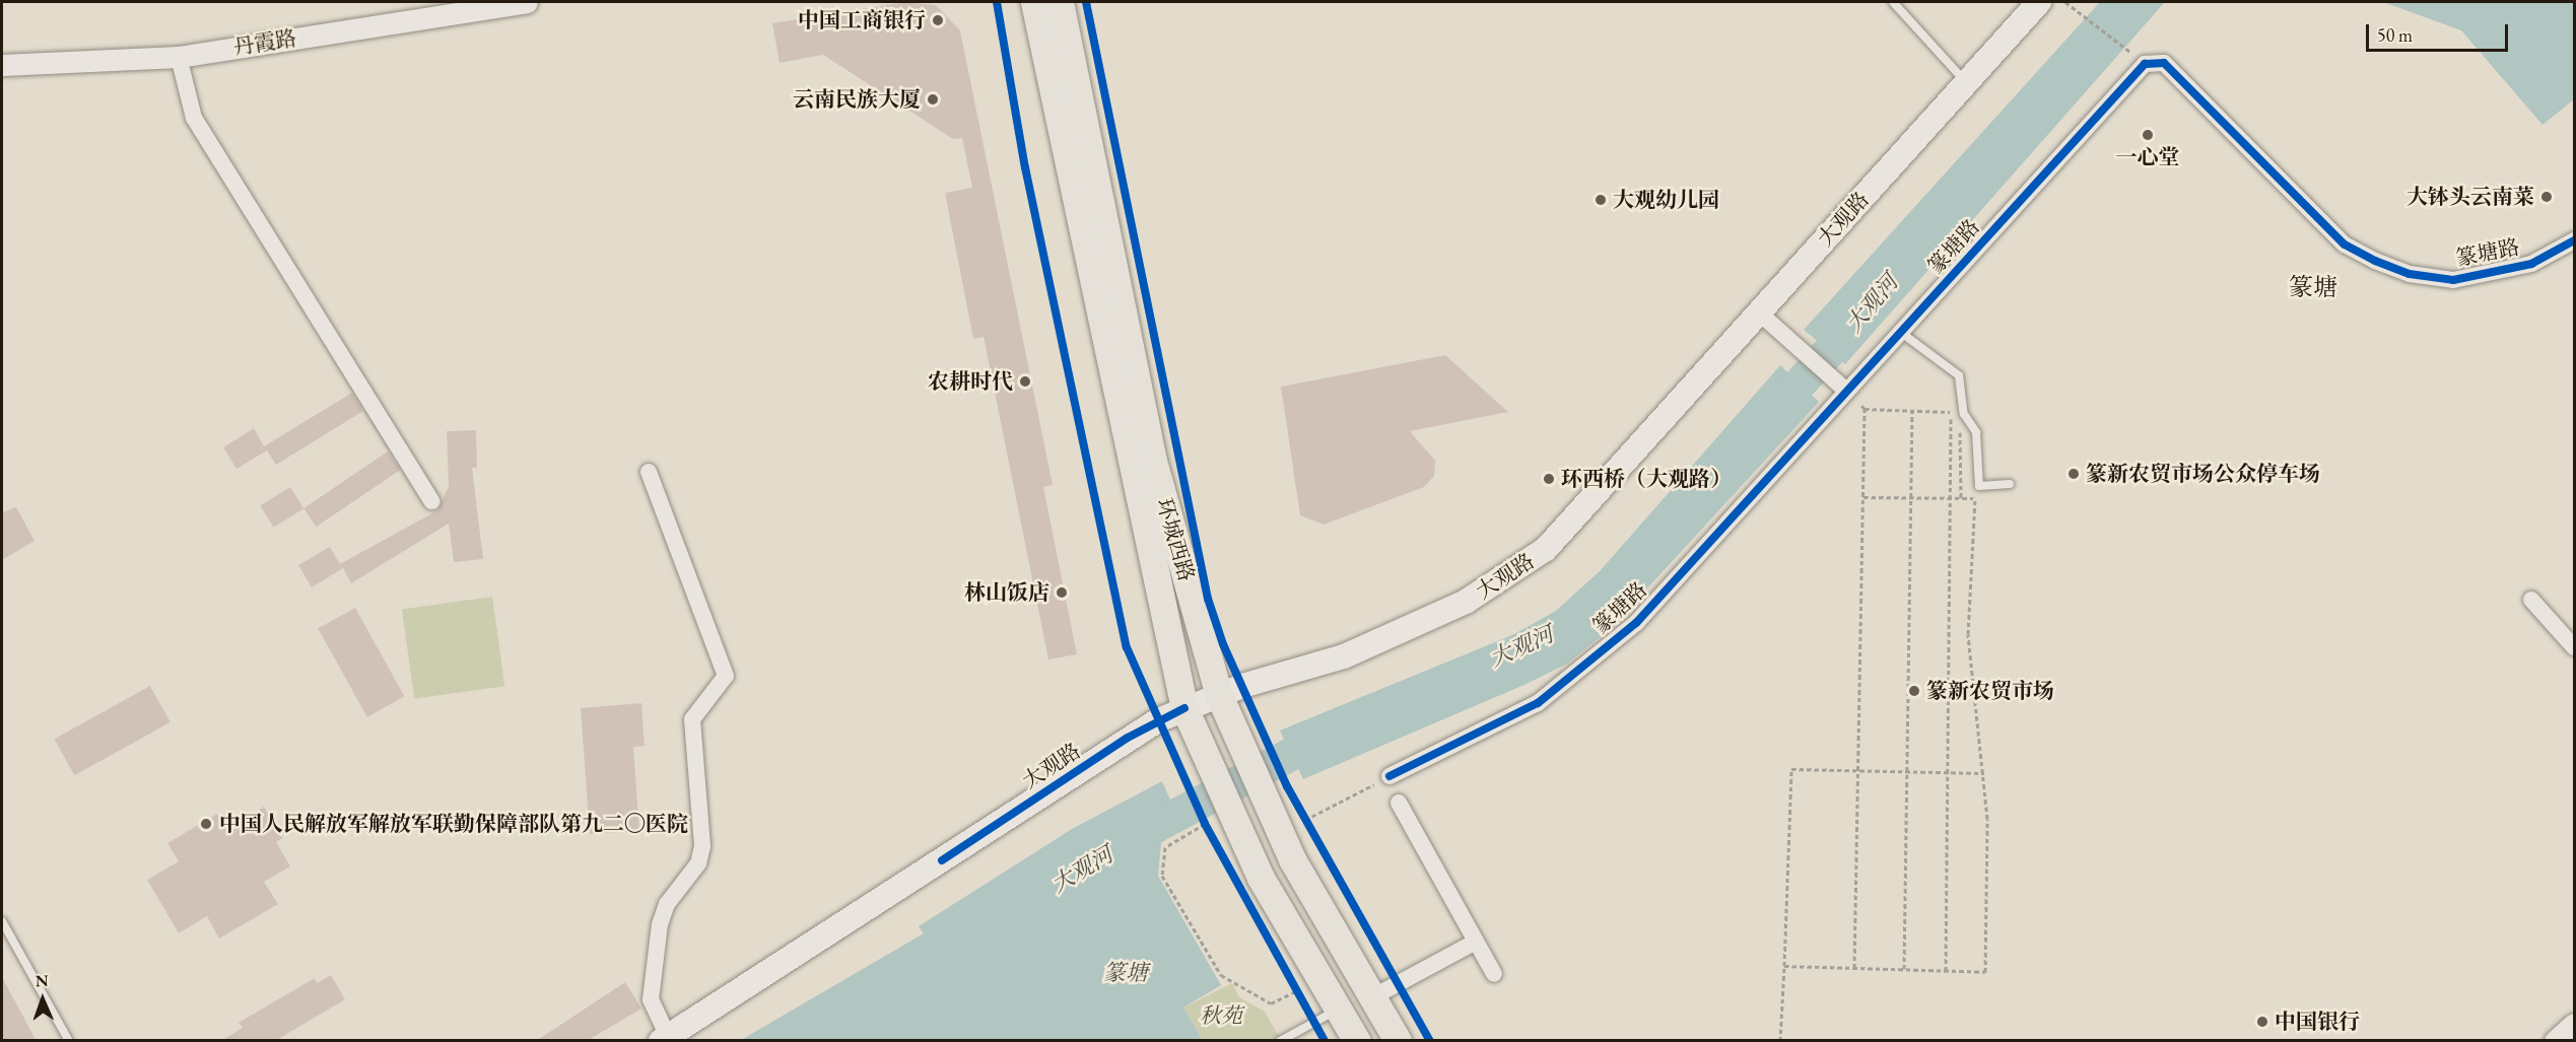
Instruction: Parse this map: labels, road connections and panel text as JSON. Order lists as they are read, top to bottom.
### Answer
{
  "streets": {
    "main road": ["大观路", "环城西路"],
    "street": ["丹霞路", "篆塘路"]
  },
  "crossings": [
    ["大观路", "环城西路"]
  ],
  "districts": ["篆塘"],
  "water": ["大观河", "篆塘"],
  "parks": ["秋苑"],
  "places": [
    "中国工商银行",
    "云南民族大厦",
    "一心堂",
    "大钵头云南菜",
    "大观幼儿园",
    "农耕时代",
    "篆新农贸市场公众停车场",
    "环西桥（大观路）",
    "林山饭店",
    "篆新农贸市场",
    "中国人民解放军解放军联勤保障部队第九二〇医院",
    "中国银行"
  ],
  "scale_bar": "50 m",
  "north": "top"
}
